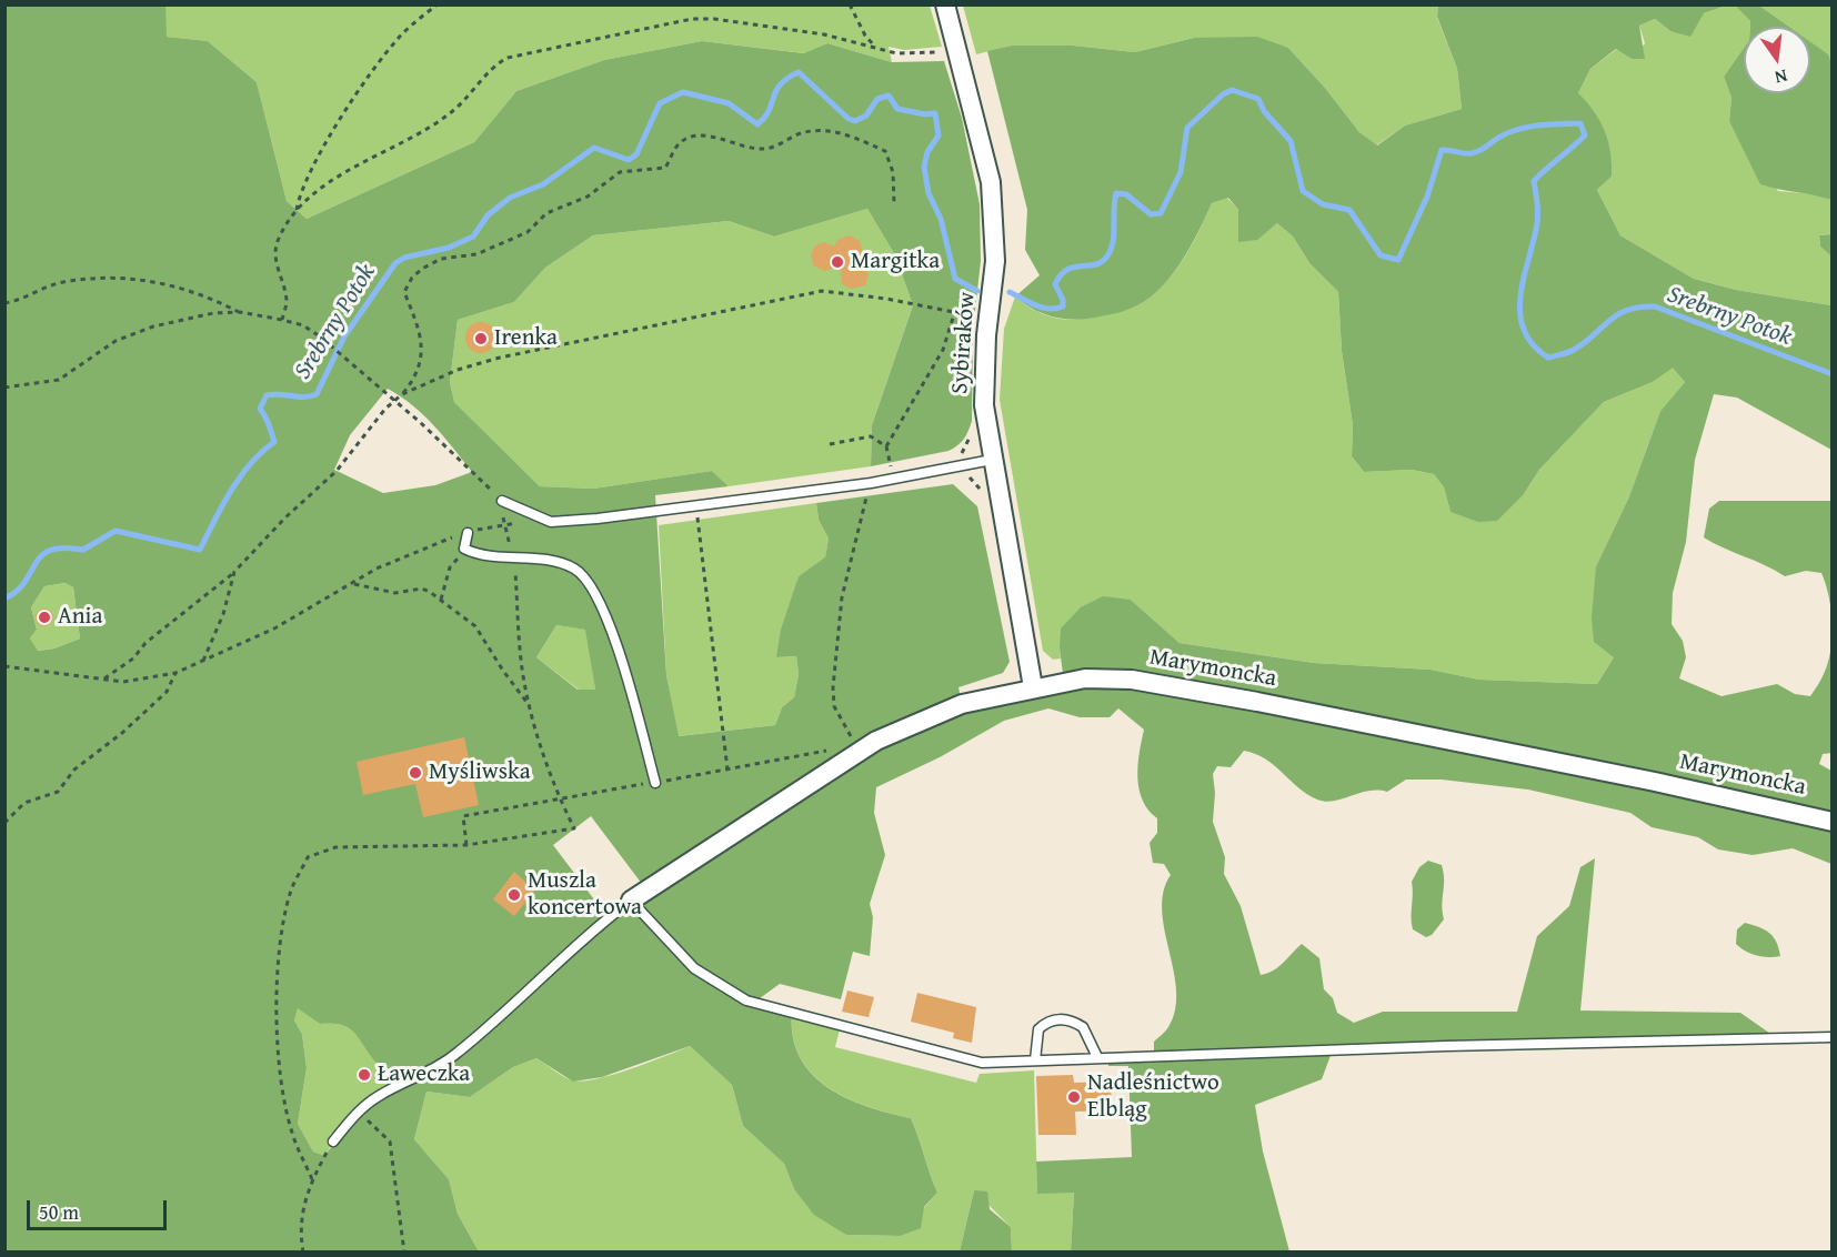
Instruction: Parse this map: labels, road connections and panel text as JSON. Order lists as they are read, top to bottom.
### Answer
{
  "streets": {
    "street": ["Sybiraków", "Marymoncka"]
  },
  "crossings": [
    ["Sybiraków", "Marymoncka"]
  ],
  "water": ["Srebrny Potok"],
  "places": [
    "Margitka",
    "Irenka",
    "Ania",
    "Myśliwska",
    "Muszla koncertowa",
    "Ławeczka",
    "Nadleśnictwo Elbląg"
  ],
  "scale_bar": "50 m",
  "north": "bottom"
}
